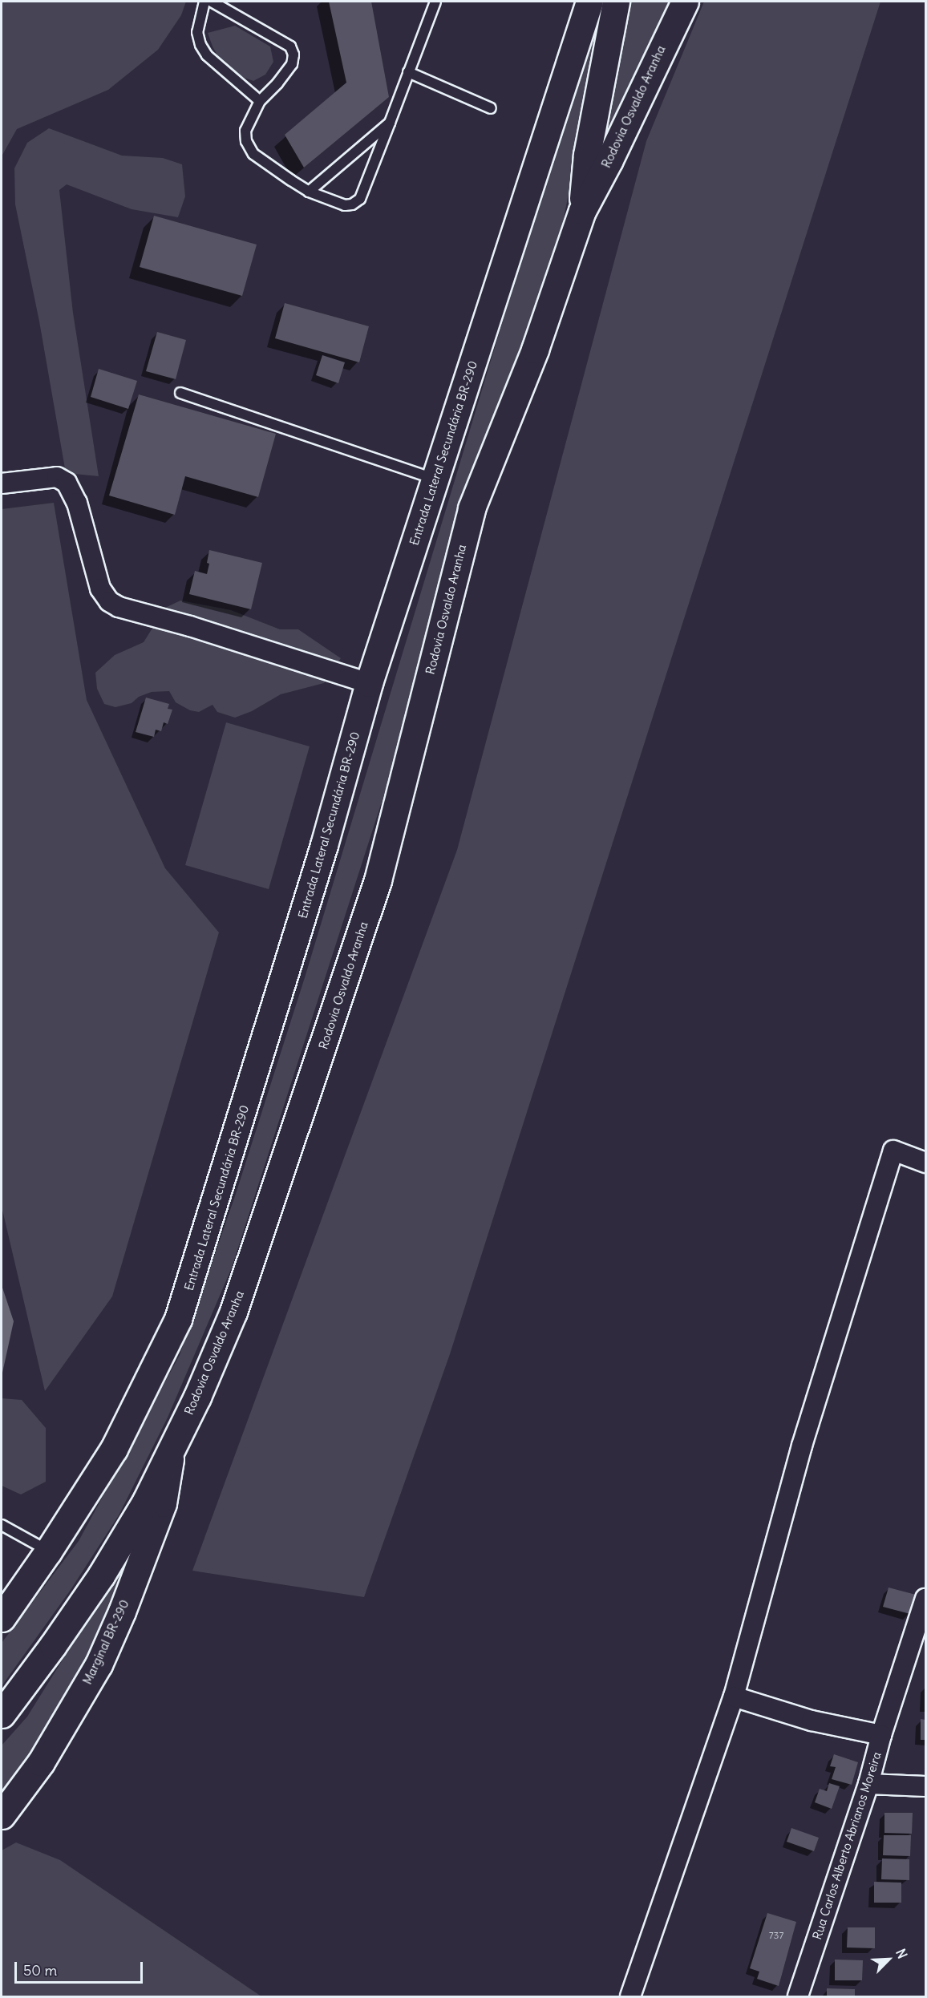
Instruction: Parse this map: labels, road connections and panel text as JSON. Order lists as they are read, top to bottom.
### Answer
{
  "streets": {
    "main road": ["Rodovia Osvaldo Aranha", "Entrada Lateral Secundária BR-290", "Marginal BR-290"],
    "street": ["Rua Carlos Alberto Abrianos Moreira"]
  },
  "crossings": [
    ["Rodovia Osvaldo Aranha", "Marginal BR-290"]
  ],
  "house_numbers": ["737"],
  "scale_bar": "50 m",
  "north": "top right"
}
